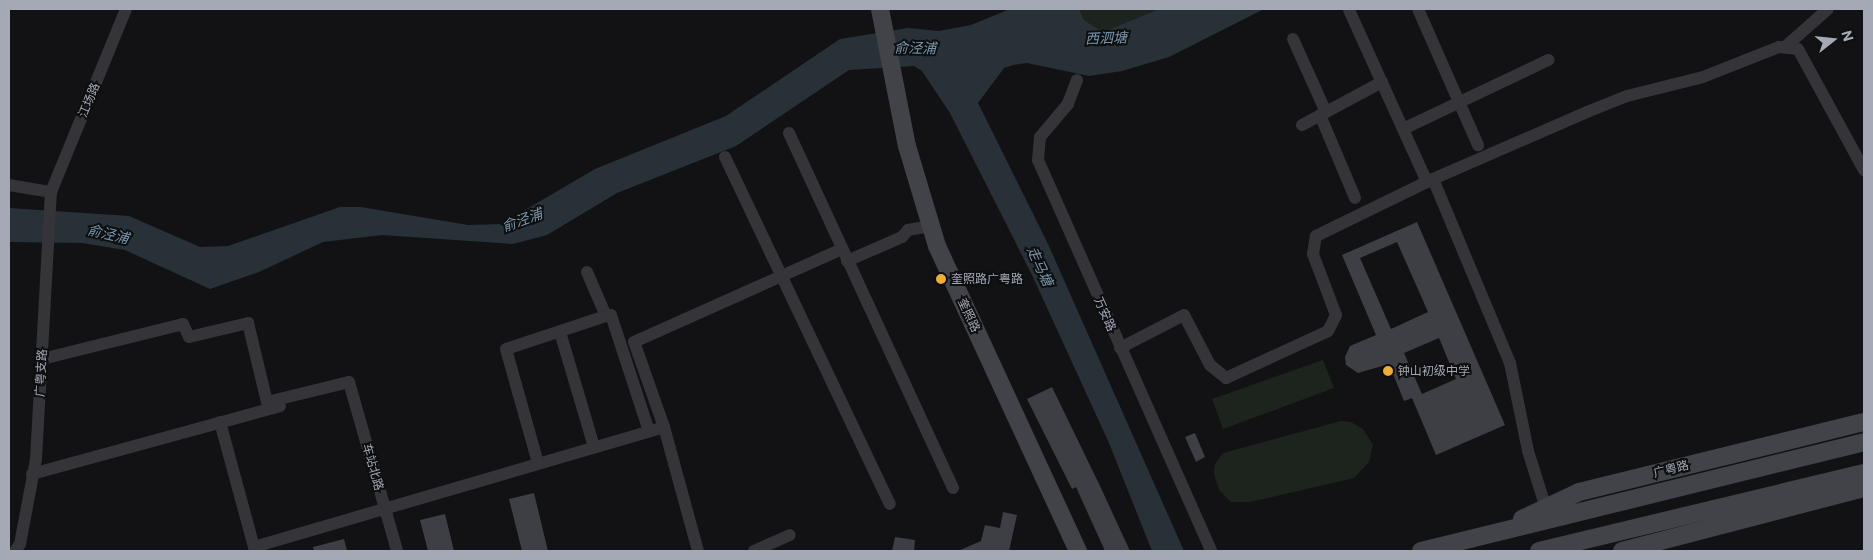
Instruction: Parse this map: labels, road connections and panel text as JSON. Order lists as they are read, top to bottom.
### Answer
{
  "streets": {
    "main road": ["奎照路", "广粤路"],
    "street": [
      "江场路",
      "万安路",
      "广粤支路",
      "车站北路"
    ]
  },
  "crossings": [
    ["江场路", "广粤支路"]
  ],
  "water": ["西泗塘", "俞泾浦", "走马塘"],
  "places": ["奎照路广粤路", "钟山初级中学"],
  "north": "right"
}
